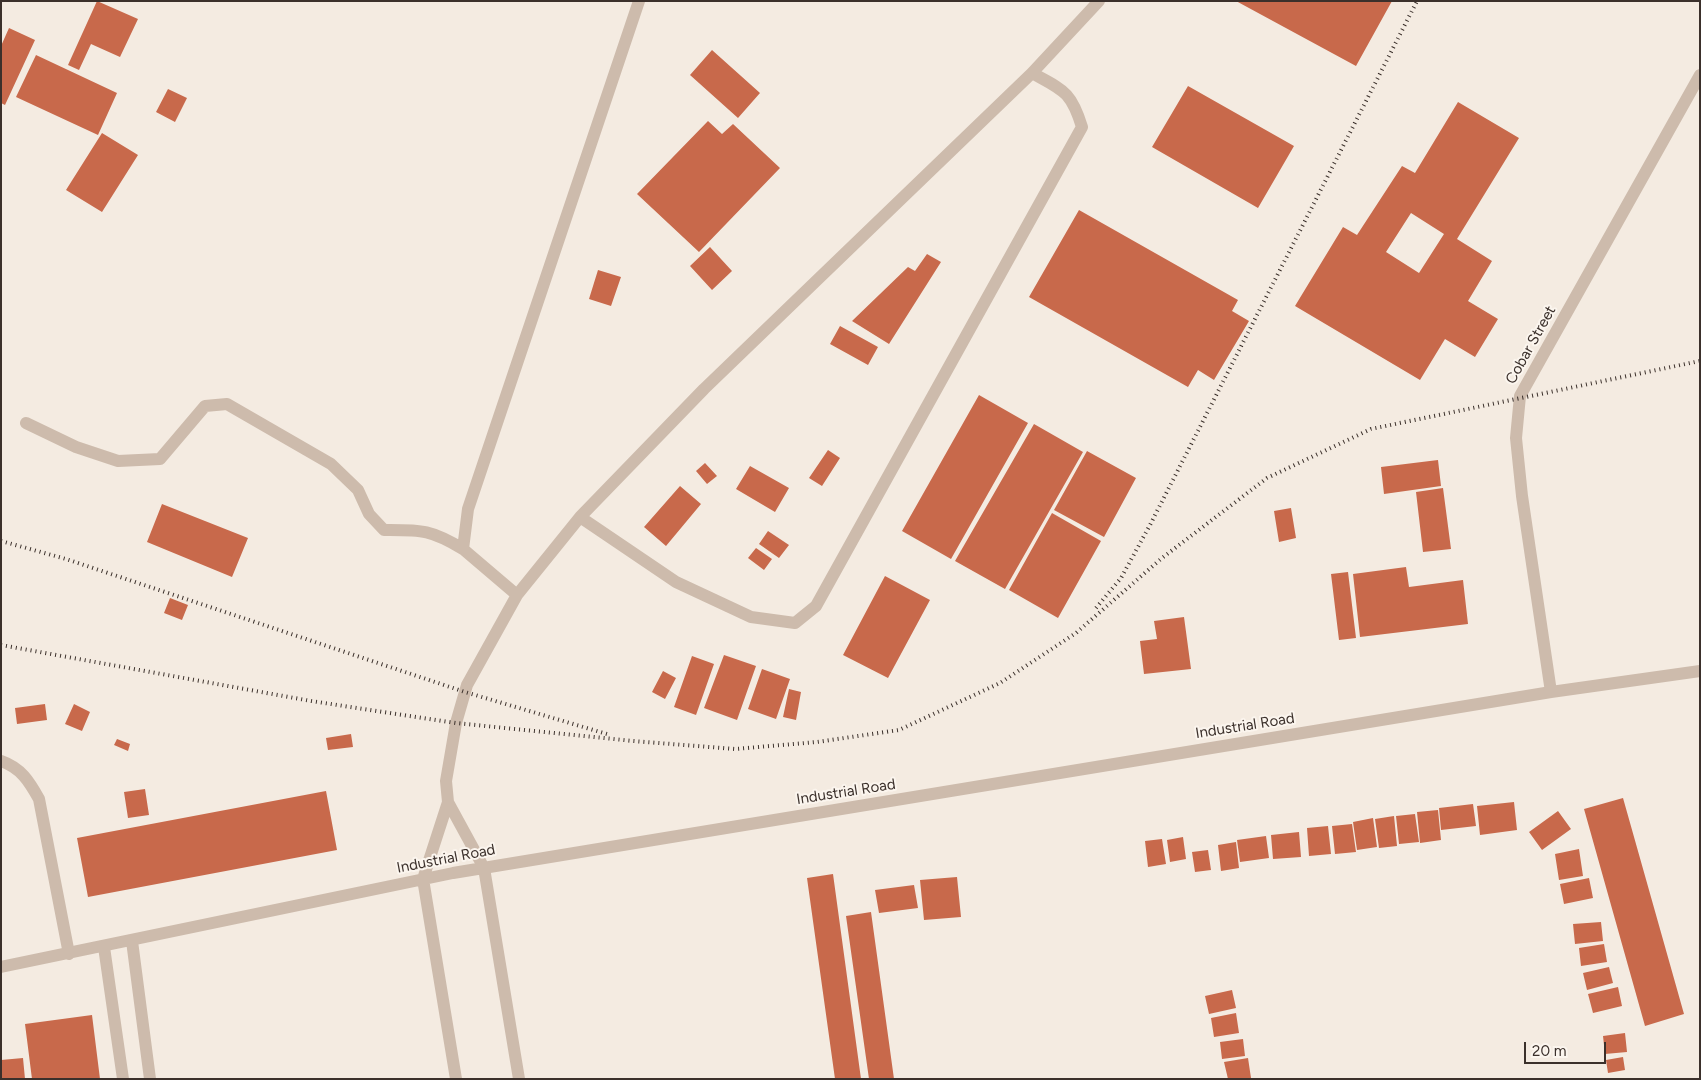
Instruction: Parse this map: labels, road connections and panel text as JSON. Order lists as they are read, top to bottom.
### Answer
{
  "streets": {
    "street": ["Cobar Street", "Industrial Road"]
  },
  "crossings": [
    ["Cobar Street", "Industrial Road"]
  ],
  "scale_bar": "20 m"
}
